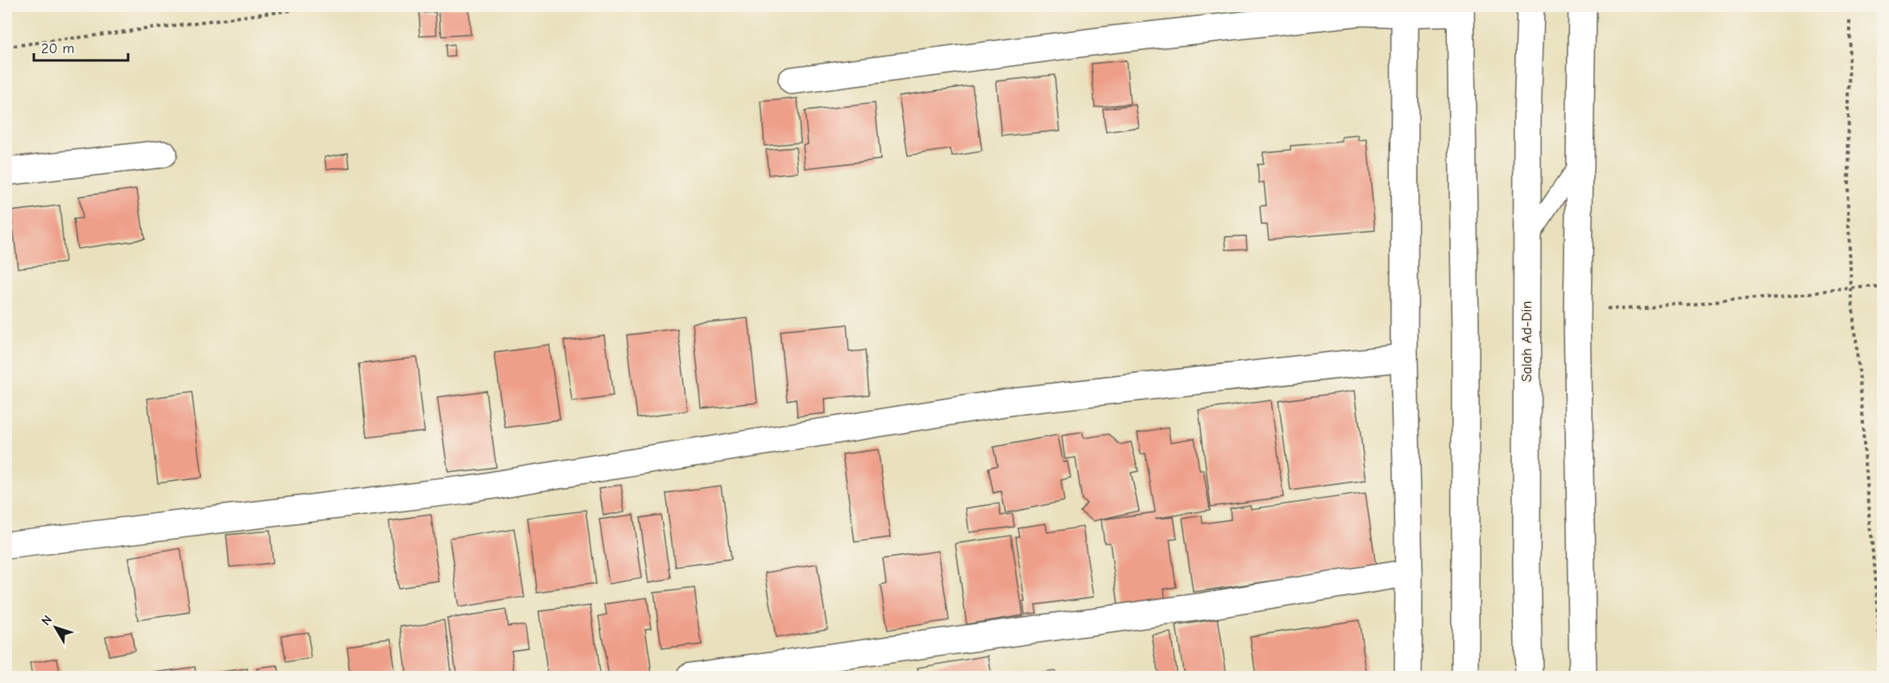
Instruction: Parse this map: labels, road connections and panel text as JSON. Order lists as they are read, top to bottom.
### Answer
{
  "streets": {
    "main road": ["Salah Ad-Din"]
  },
  "scale_bar": "20 m",
  "north": "top left"
}
